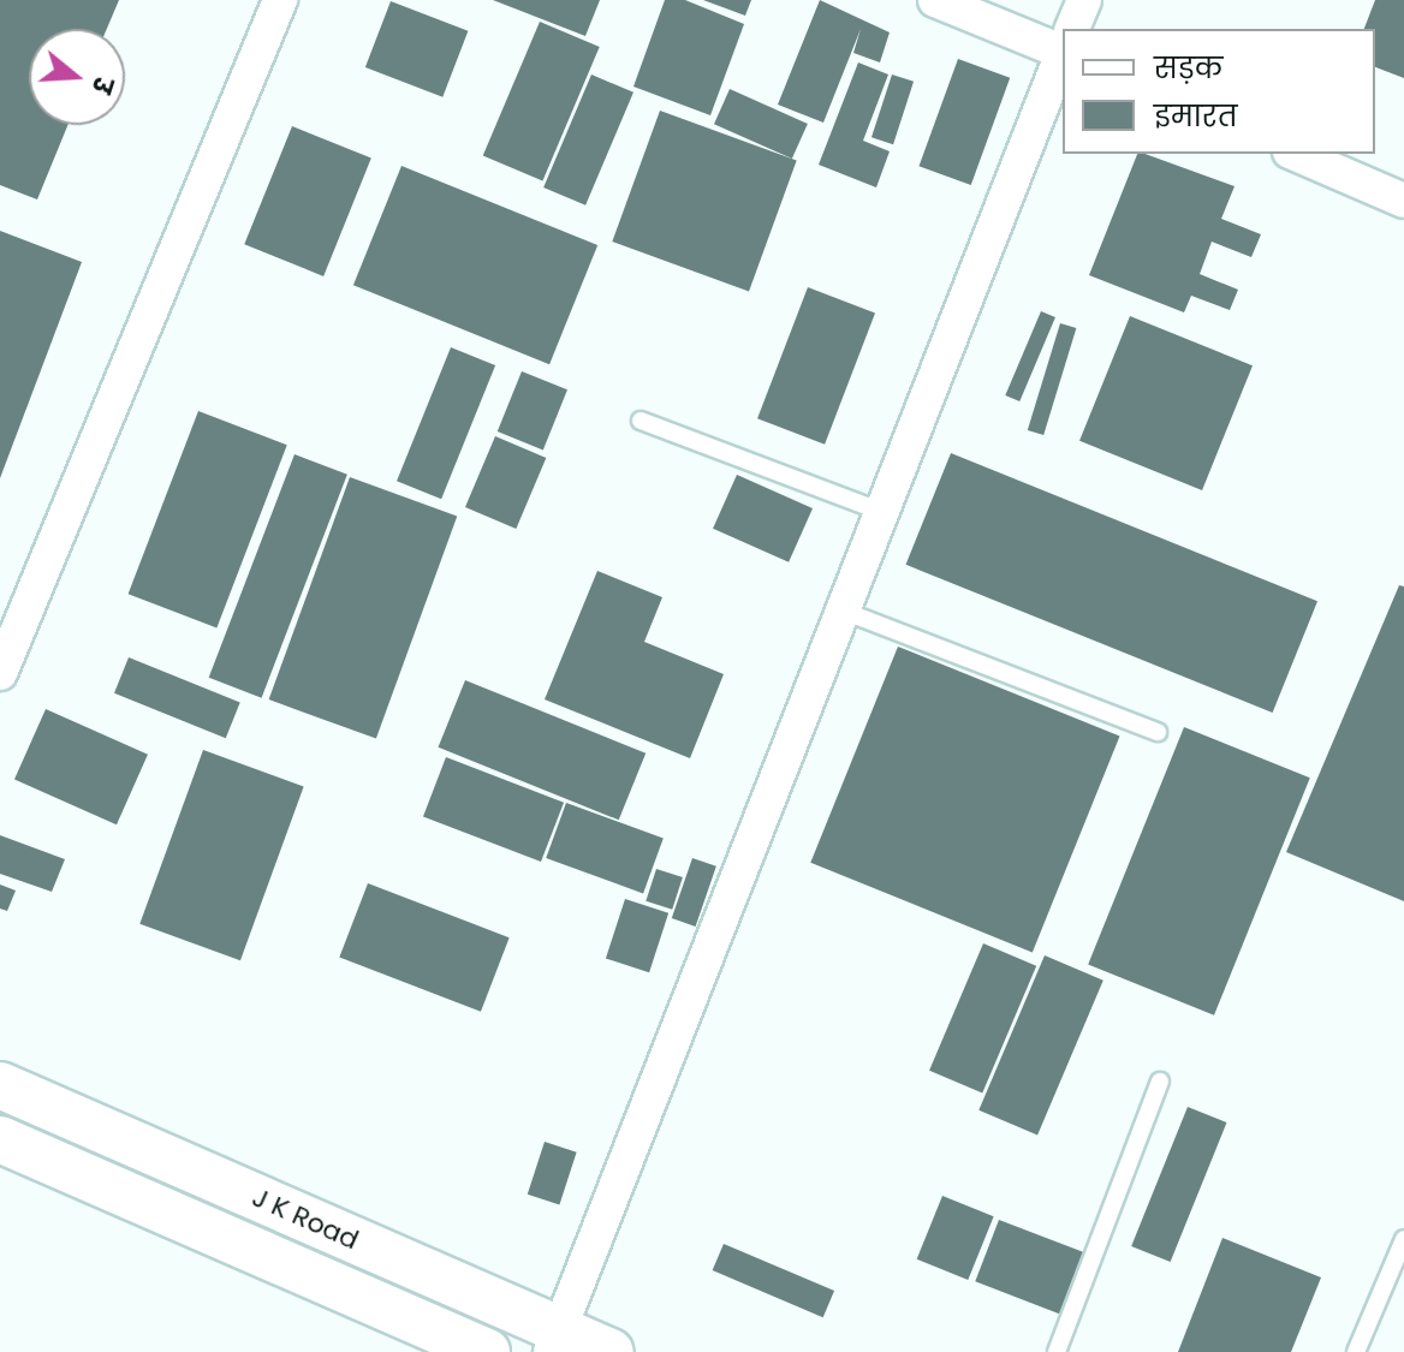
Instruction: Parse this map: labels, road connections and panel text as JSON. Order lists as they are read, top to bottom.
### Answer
{
  "streets": {
    "main road": ["J K Road"]
  },
  "legend": ["सड़क", "इमारत"],
  "north": "right"
}
